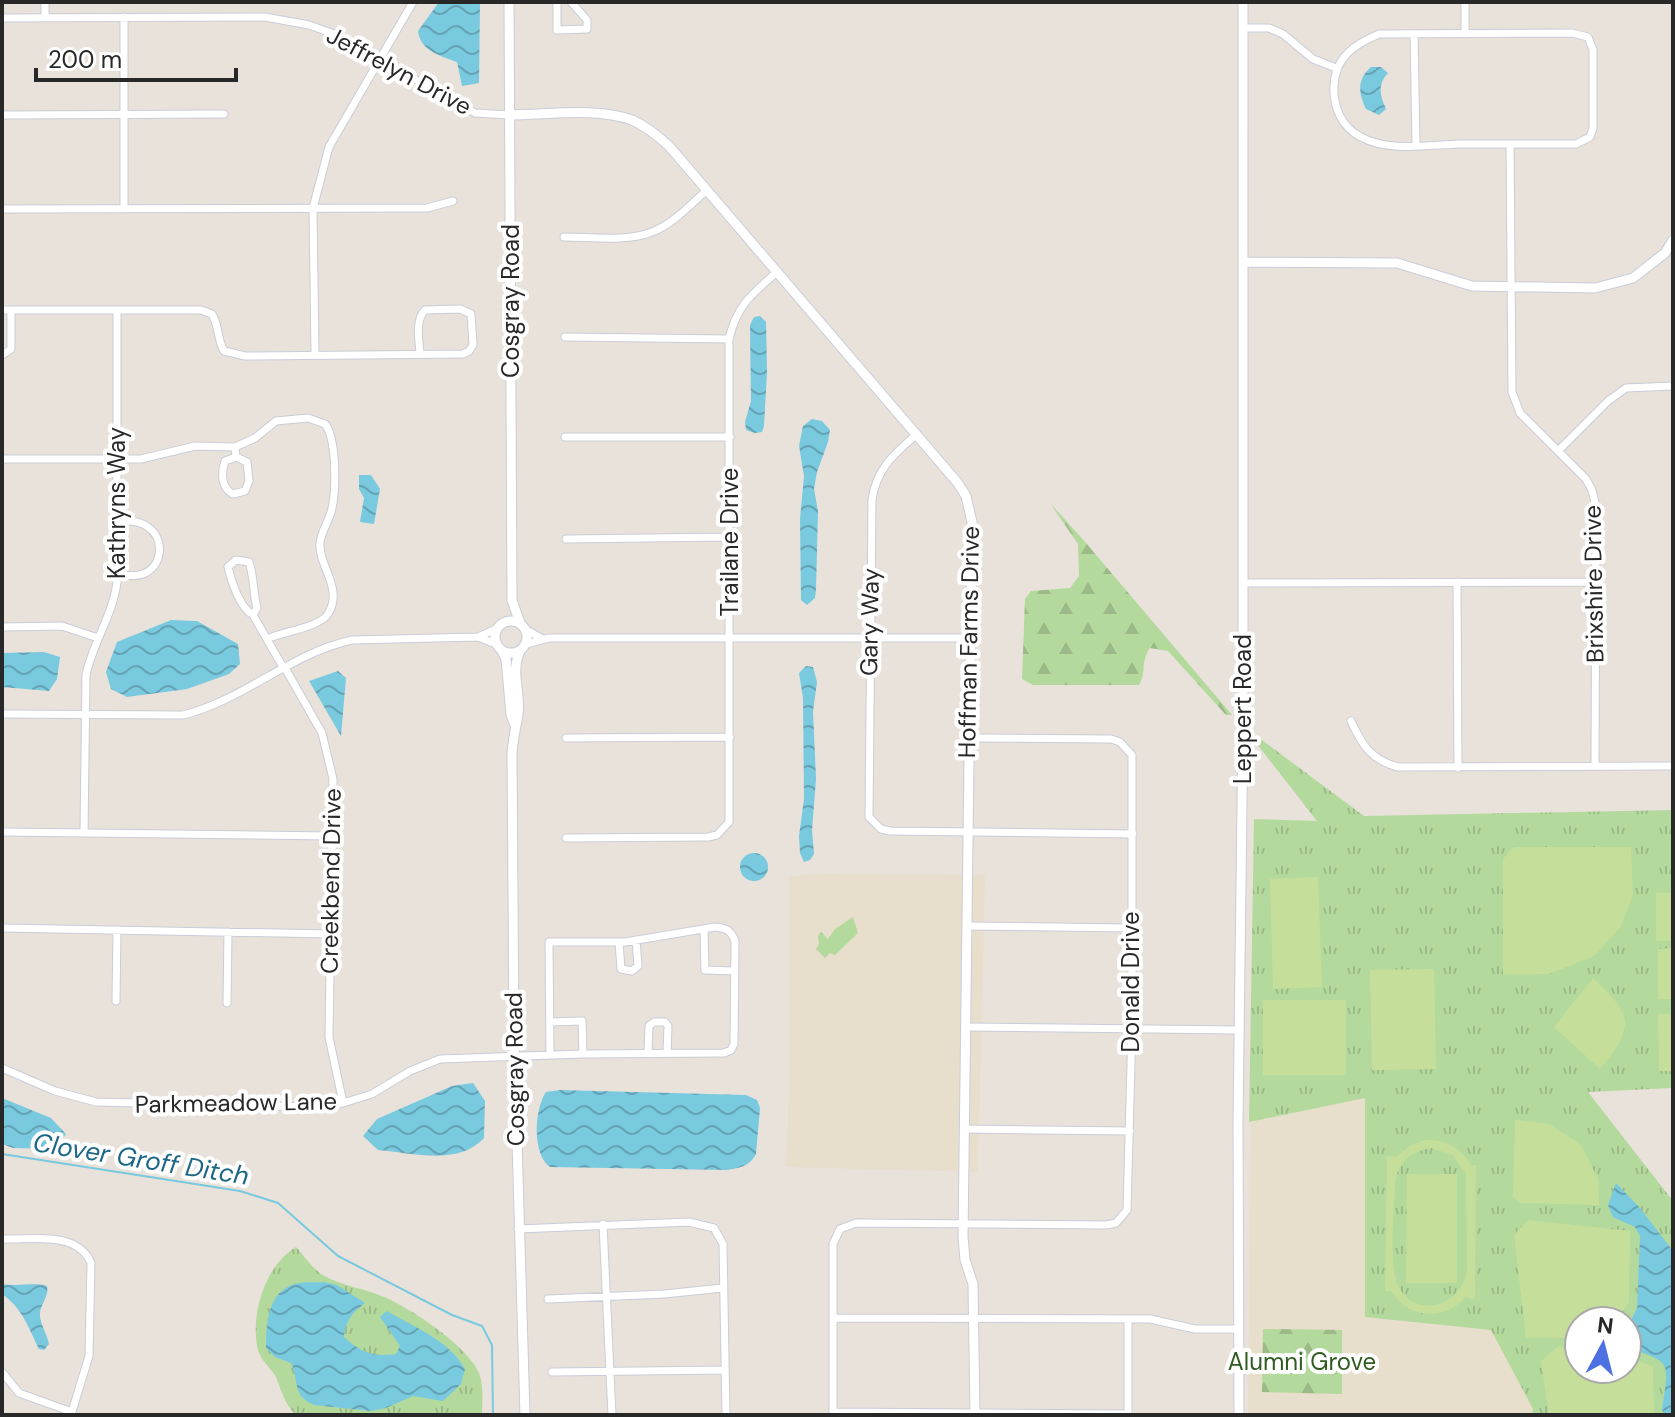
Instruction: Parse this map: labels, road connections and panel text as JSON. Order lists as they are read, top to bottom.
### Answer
{
  "streets": {
    "main road": ["Cosgray Road", "Hoffman Farms Drive", "Leppert Road"],
    "street": [
      "Jeffrelyn Drive",
      "Kathryns Way",
      "Trailane Drive",
      "Brixshire Drive",
      "Gary Way",
      "Creekbend Drive",
      "Donald Drive",
      "Parkmeadow Lane"
    ]
  },
  "crossings": [
    ["Jeffrelyn Drive", "Cosgray Road"],
    ["Jeffrelyn Drive", "Hoffman Farms Drive"],
    ["Cosgray Road", "Hoffman Farms Drive"],
    ["Cosgray Road", "Parkmeadow Lane"],
    ["Trailane Drive", "Hoffman Farms Drive"],
    ["Gary Way", "Hoffman Farms Drive"],
    ["Hoffman Farms Drive", "Donald Drive"],
    ["Creekbend Drive", "Parkmeadow Lane"]
  ],
  "water": ["Clover Groff Ditch"],
  "parks": ["Alumni Grove"],
  "scale_bar": "200 m",
  "north": "top"
}
